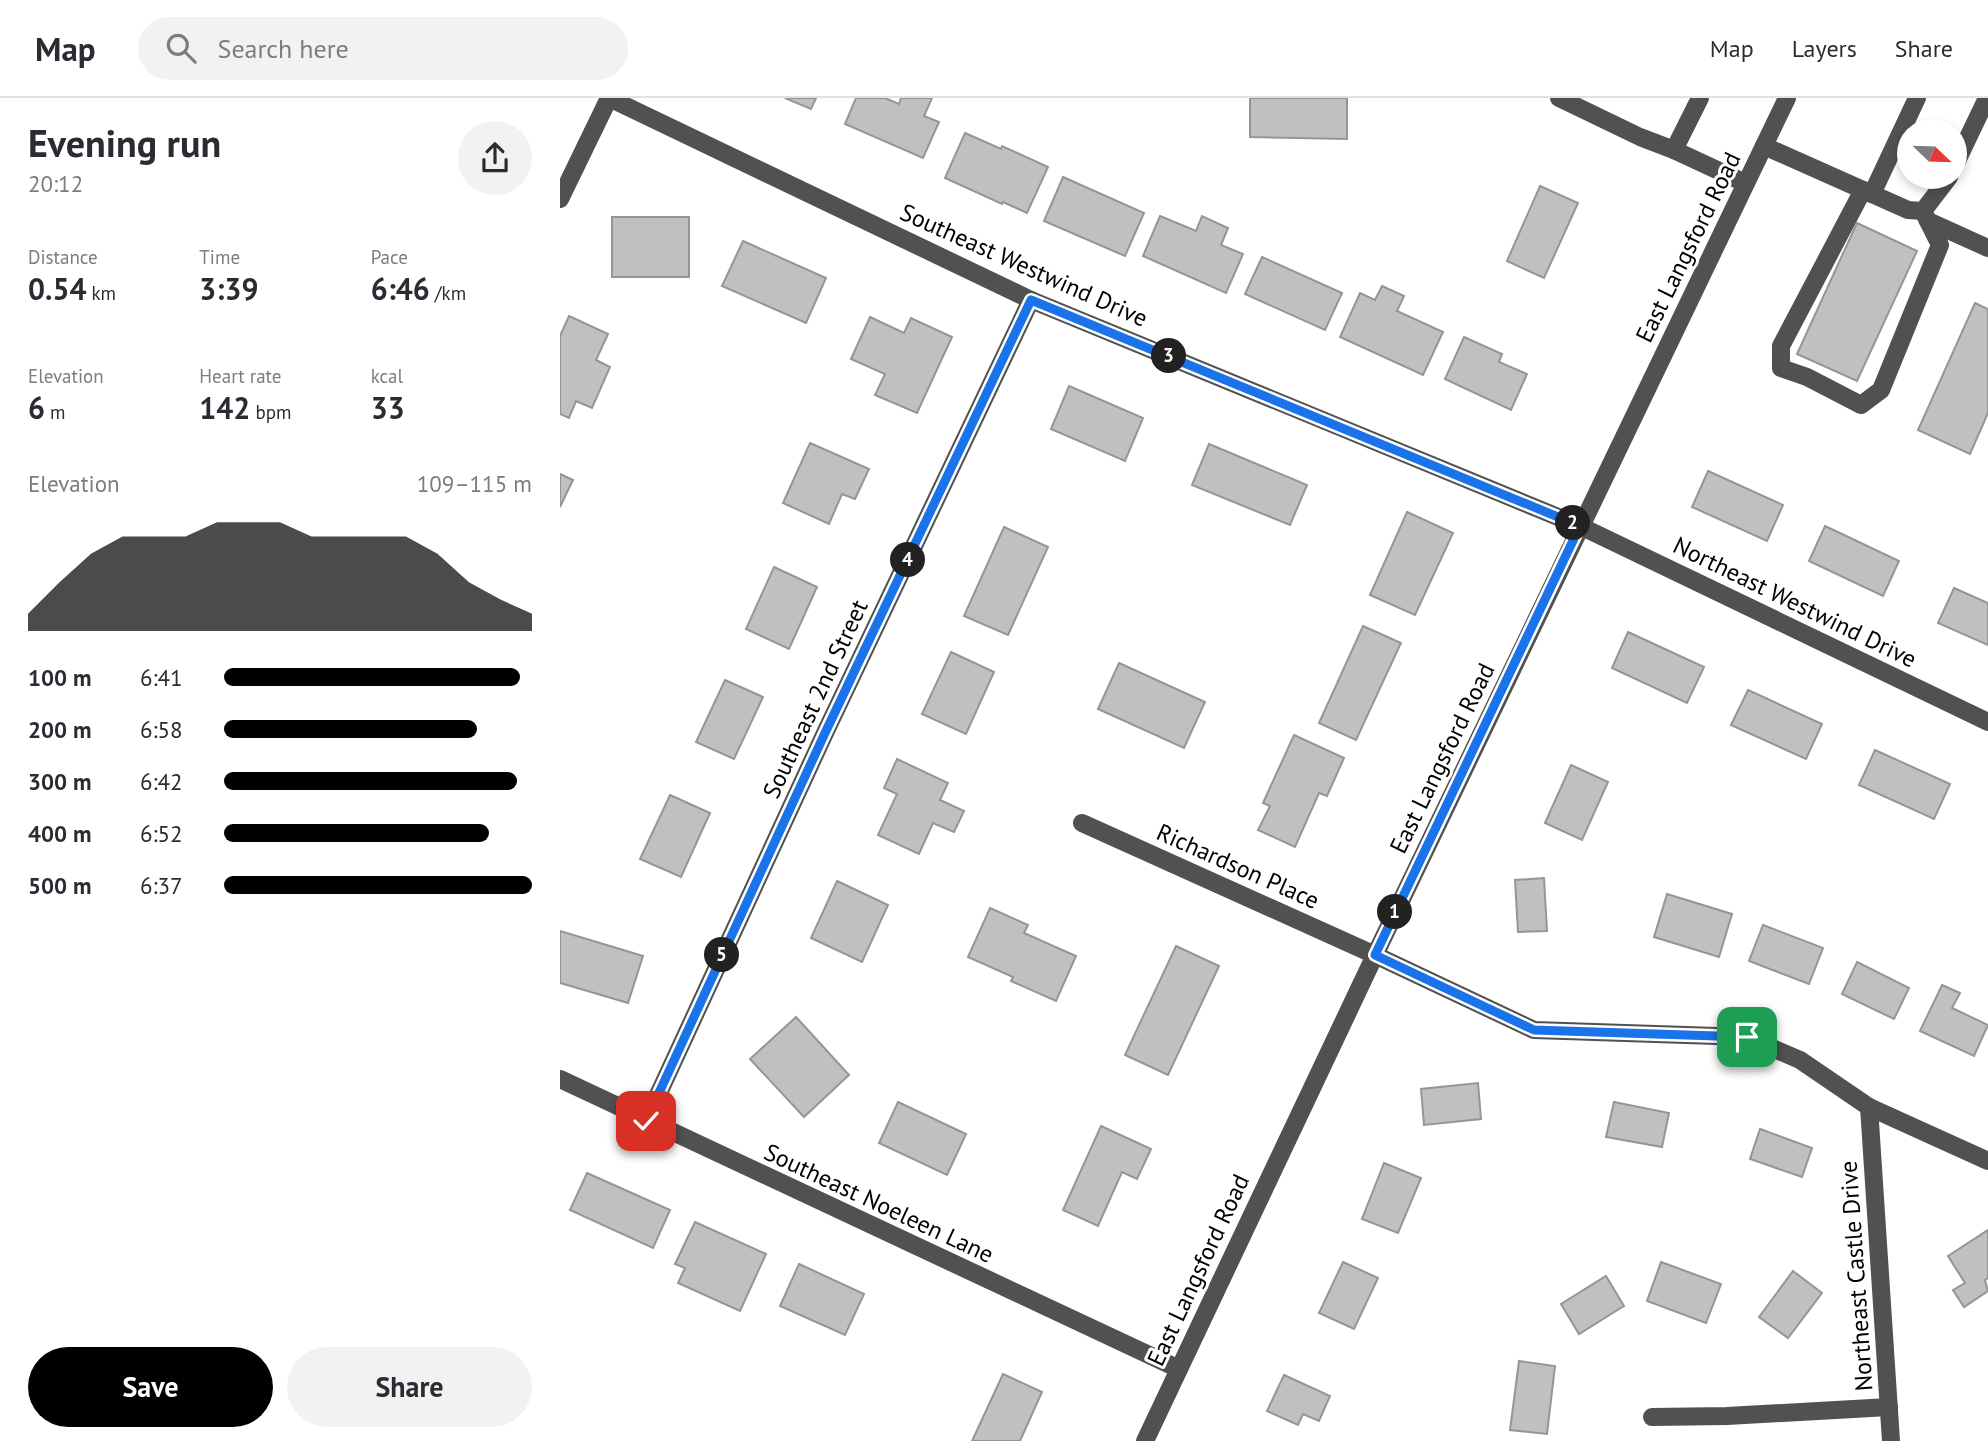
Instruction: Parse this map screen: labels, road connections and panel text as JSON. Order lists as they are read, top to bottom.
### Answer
{
  "streets": {
    "street": [
      "East Langsford Road",
      "Southeast Westwind Drive",
      "Northeast Westwind Drive",
      "Southeast 2nd Street",
      "Richardson Place",
      "Southeast Noeleen Lane",
      "Northeast Castle Drive"
    ]
  },
  "crossings": [
    ["East Langsford Road", "Southeast Westwind Drive"],
    ["East Langsford Road", "Northeast Westwind Drive"],
    ["East Langsford Road", "Richardson Place"],
    ["East Langsford Road", "Southeast Noeleen Lane"],
    ["Southeast Westwind Drive", "Northeast Westwind Drive"],
    ["Southeast Westwind Drive", "Southeast 2nd Street"],
    ["Southeast 2nd Street", "Southeast Noeleen Lane"],
    ["Richardson Place", "Northeast Castle Drive"]
  ],
  "north": "bottom right",
  "page": {
    "header": "Map",
    "search": "Search here",
    "nav": ["Map", "Layers", "Share"],
    "heading": ["Evening run", "20:12"],
    "stats": [
      ["Distance", "0.54 km"],
      ["Time", "3:39"],
      ["Pace", "6:46 /km"],
      ["Elevation", "6 m"],
      ["Heart rate", "142 bpm"],
      ["kcal", "33"]
    ],
    "pins": [
      "3",
      "2",
      "4",
      "1",
      "5"
    ],
    "chart": ["Elevation", "109–115 m"],
    "list": [
      {
        "name": "100 m",
        "note": "6:41"
      },
      {
        "name": "200 m",
        "note": "6:58"
      },
      {
        "name": "300 m",
        "note": "6:42"
      },
      {
        "name": "400 m",
        "note": "6:52"
      },
      {
        "name": "500 m",
        "note": "6:37"
      }
    ],
    "buttons": ["Save", "Share"]
  }
}
